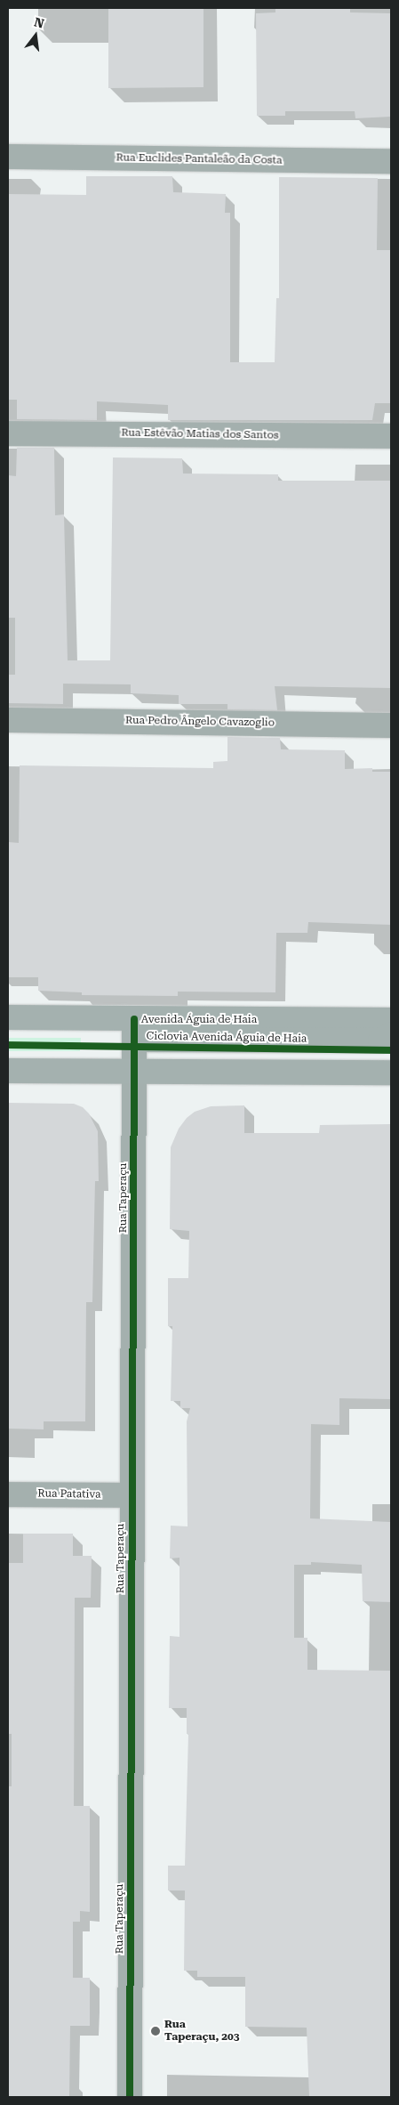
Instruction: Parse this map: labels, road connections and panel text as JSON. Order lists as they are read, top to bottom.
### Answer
{
  "streets": {
    "main road": ["Avenida Águia de Haia"],
    "street": [
      "Rua Euclides Pantaleão da Costa",
      "Rua Estêvão Matias dos Santos",
      "Rua Pedro Ângelo Cavazoglio",
      "Rua Taperaçu",
      "Rua Patativa"
    ],
    "cycle path": ["Ciclovia Avenida Águia de Haia"]
  },
  "crossings": [
    ["Avenida Águia de Haia", "Rua Taperaçu"],
    ["Rua Taperaçu", "Rua Patativa"]
  ],
  "places": ["Rua Taperaçu, 203"],
  "north": "top"
}
